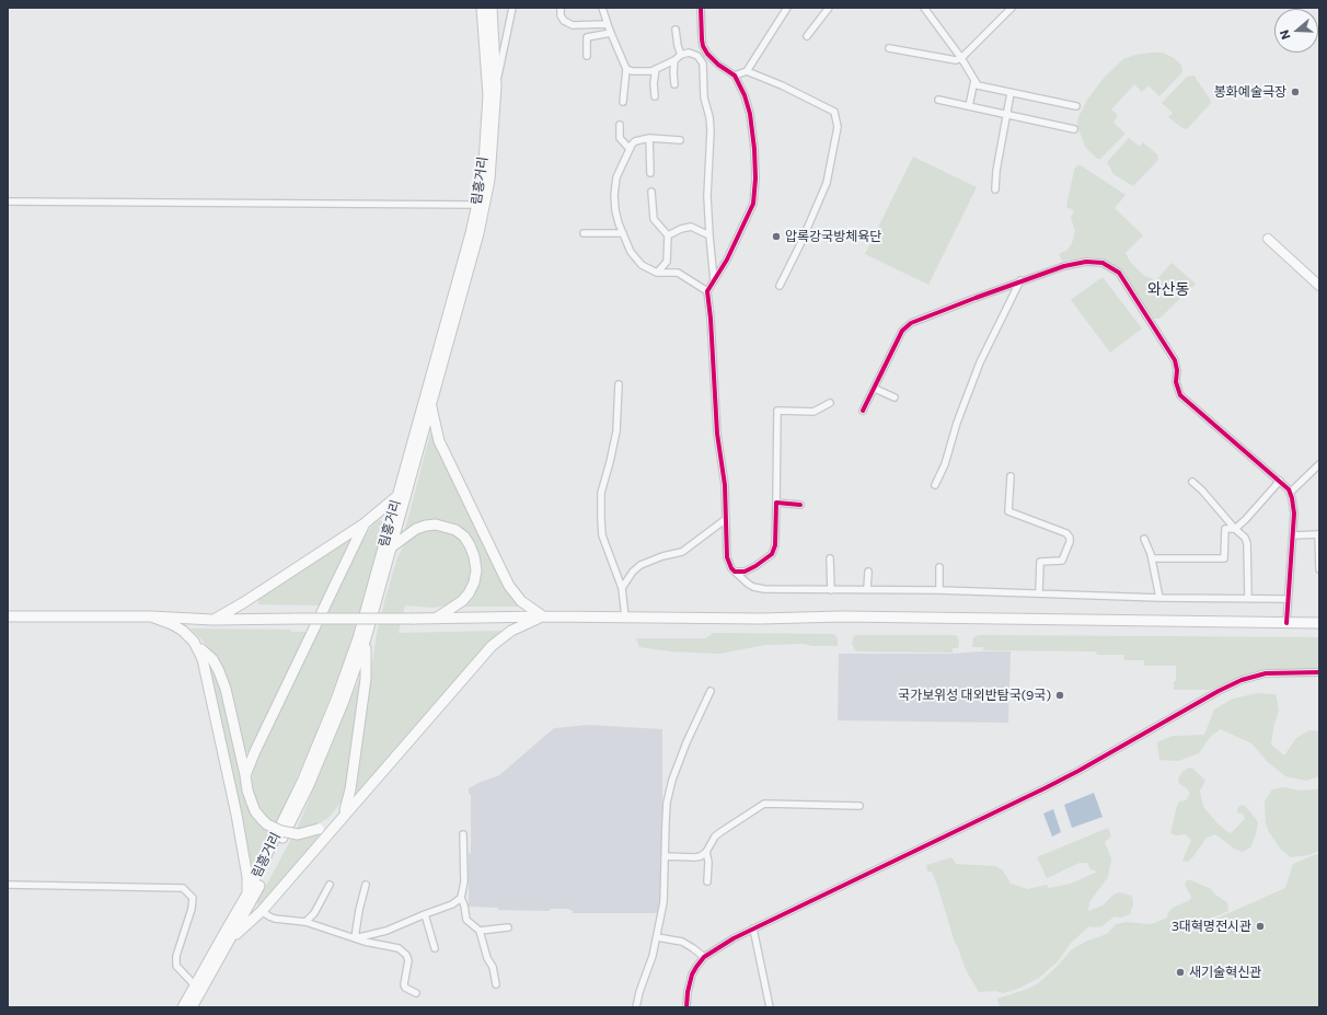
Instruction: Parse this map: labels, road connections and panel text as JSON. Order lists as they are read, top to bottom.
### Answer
{
  "streets": {
    "main road": ["림흥거리"]
  },
  "districts": ["와산동"],
  "places": [
    "봉화예술극장",
    "압록강국방체육단",
    "국가보위성 대외반탐국(9국)",
    "3대혁명전시관",
    "새기술혁신관"
  ],
  "north": "left"
}
